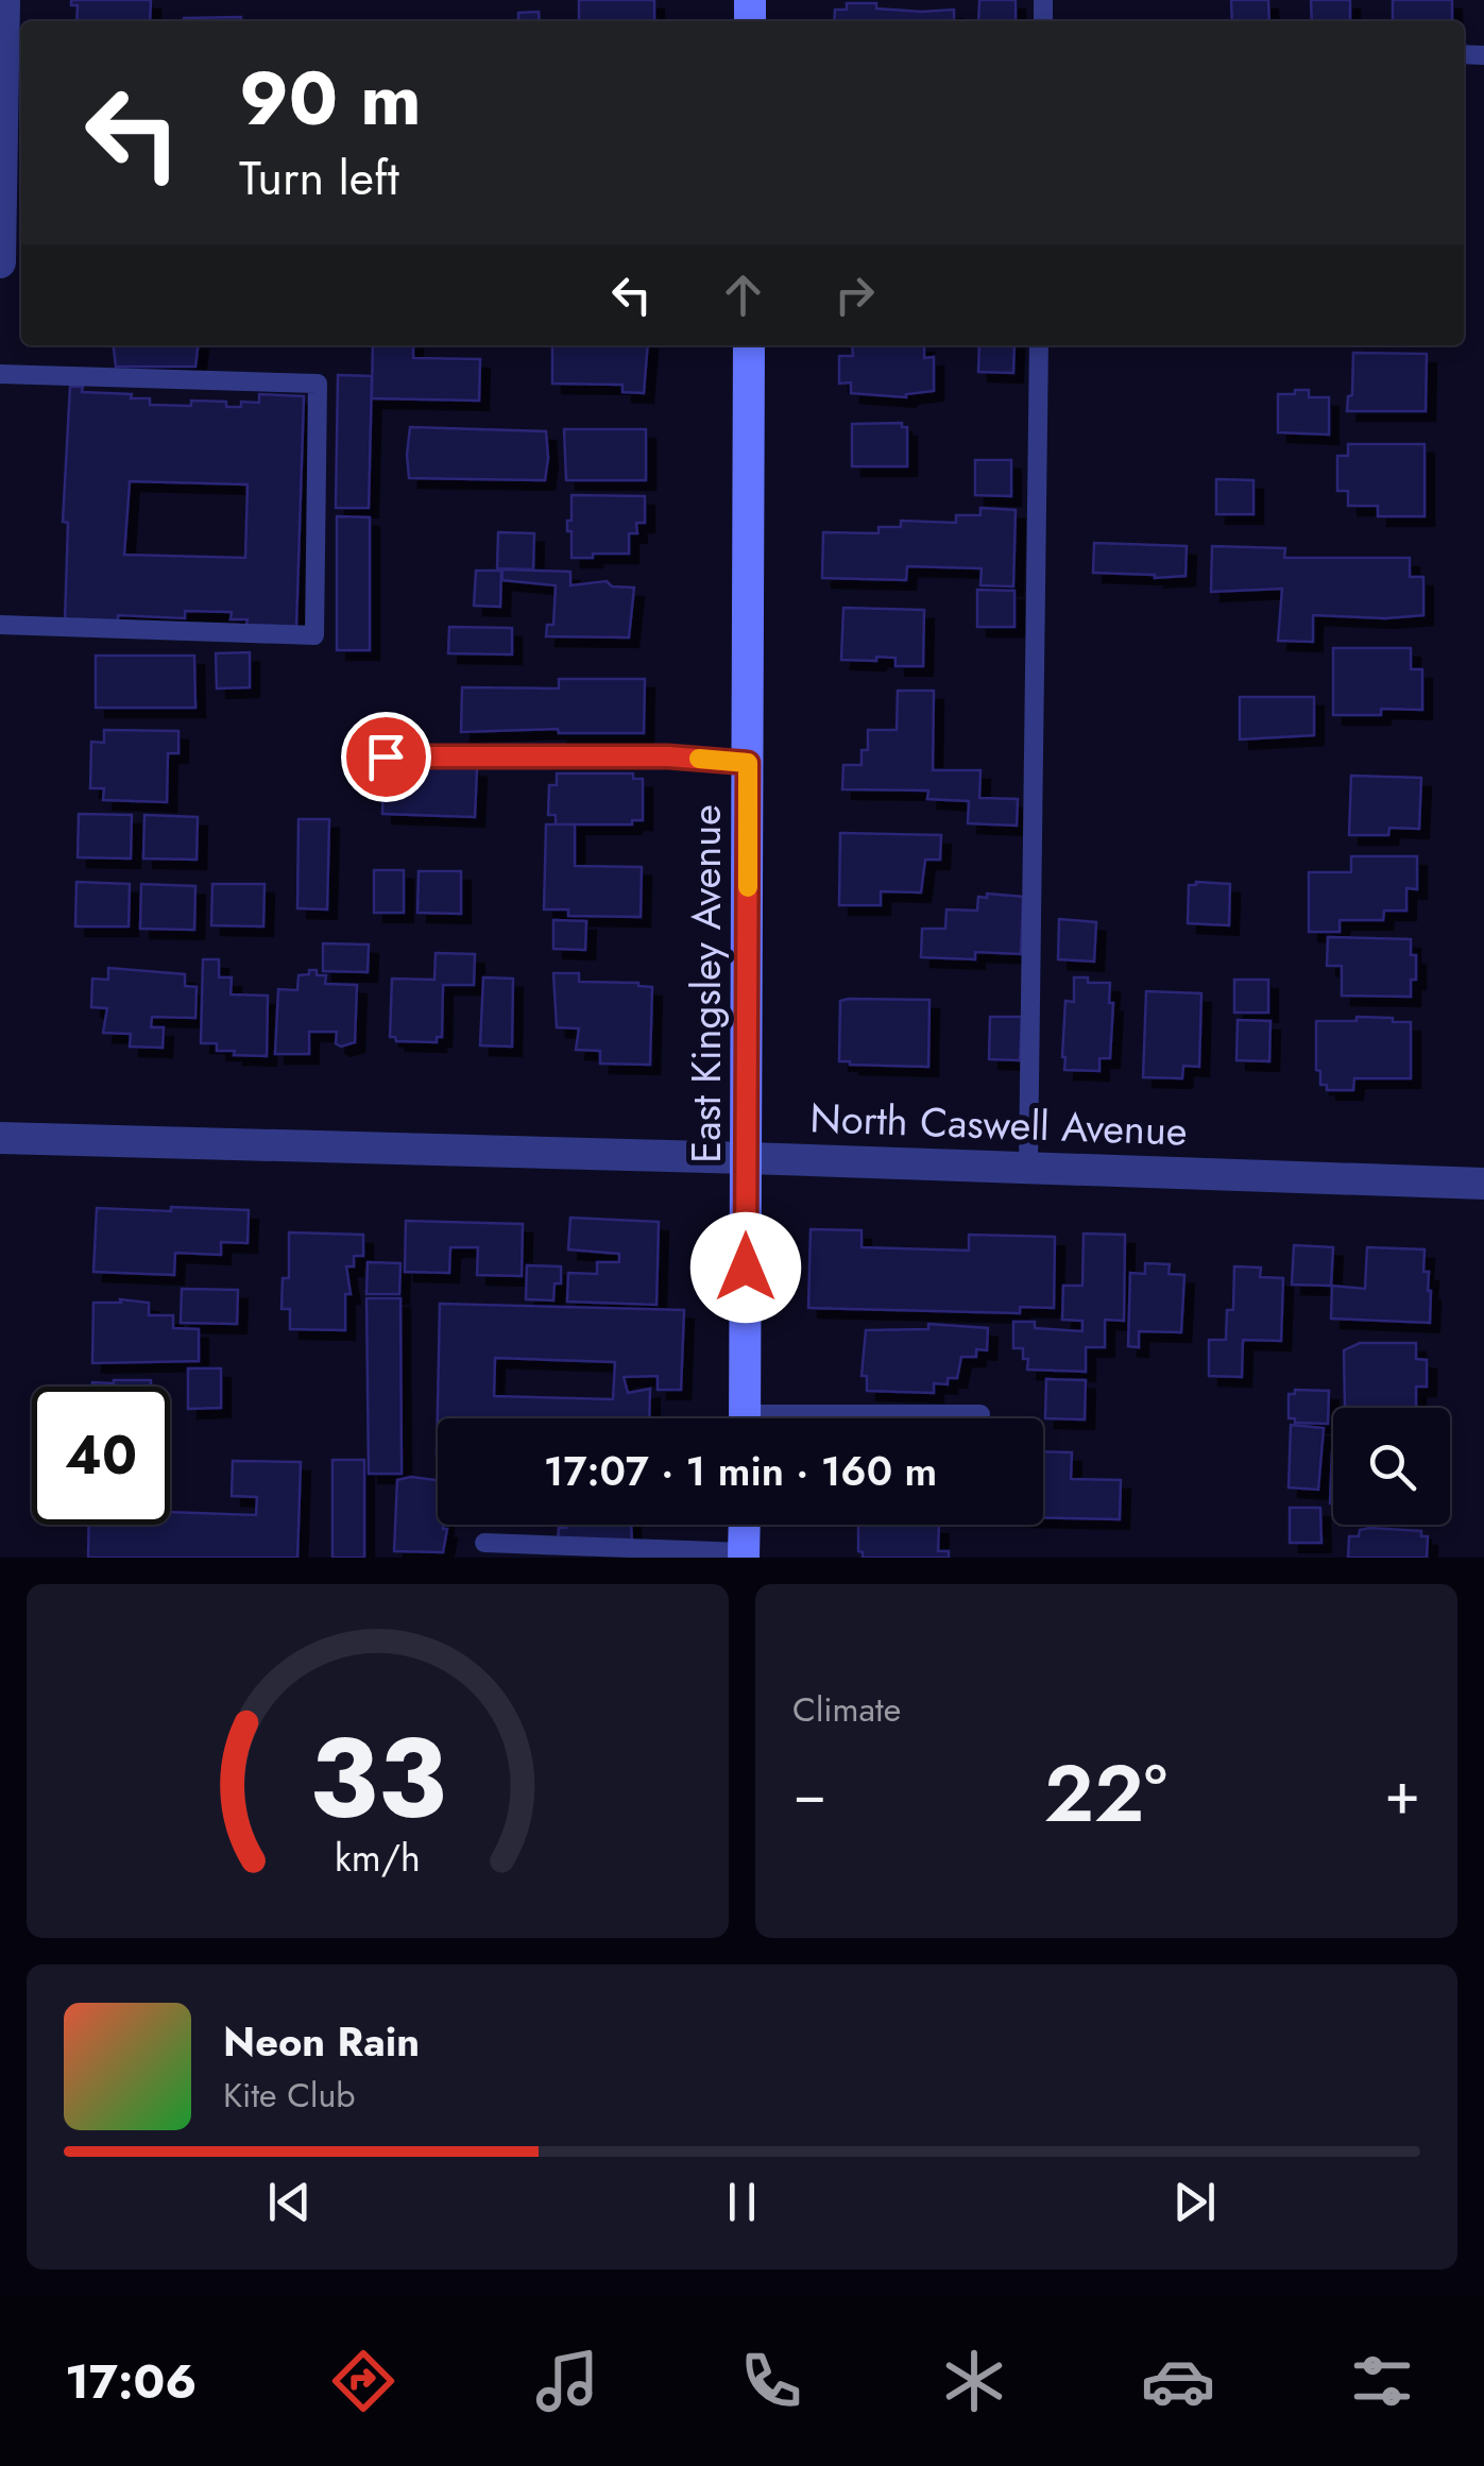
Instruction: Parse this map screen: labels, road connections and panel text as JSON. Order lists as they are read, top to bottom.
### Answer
{
  "streets": {
    "street": ["East Kingsley Avenue", "North Caswell Avenue"]
  },
  "crossings": [
    ["East Kingsley Avenue", "North Caswell Avenue"]
  ],
  "page": {
    "turn": ["90 m", "Turn left"],
    "limit": "40",
    "trip": "17:07 · 1 min · 160 m",
    "tile": "Climate",
    "heat": ["−", "22°", "+"],
    "song": ["Neon Rain", "Kite Club"],
    "tabs": "17:06",
    "gauge": ["33", "km/h"]
  }
}
